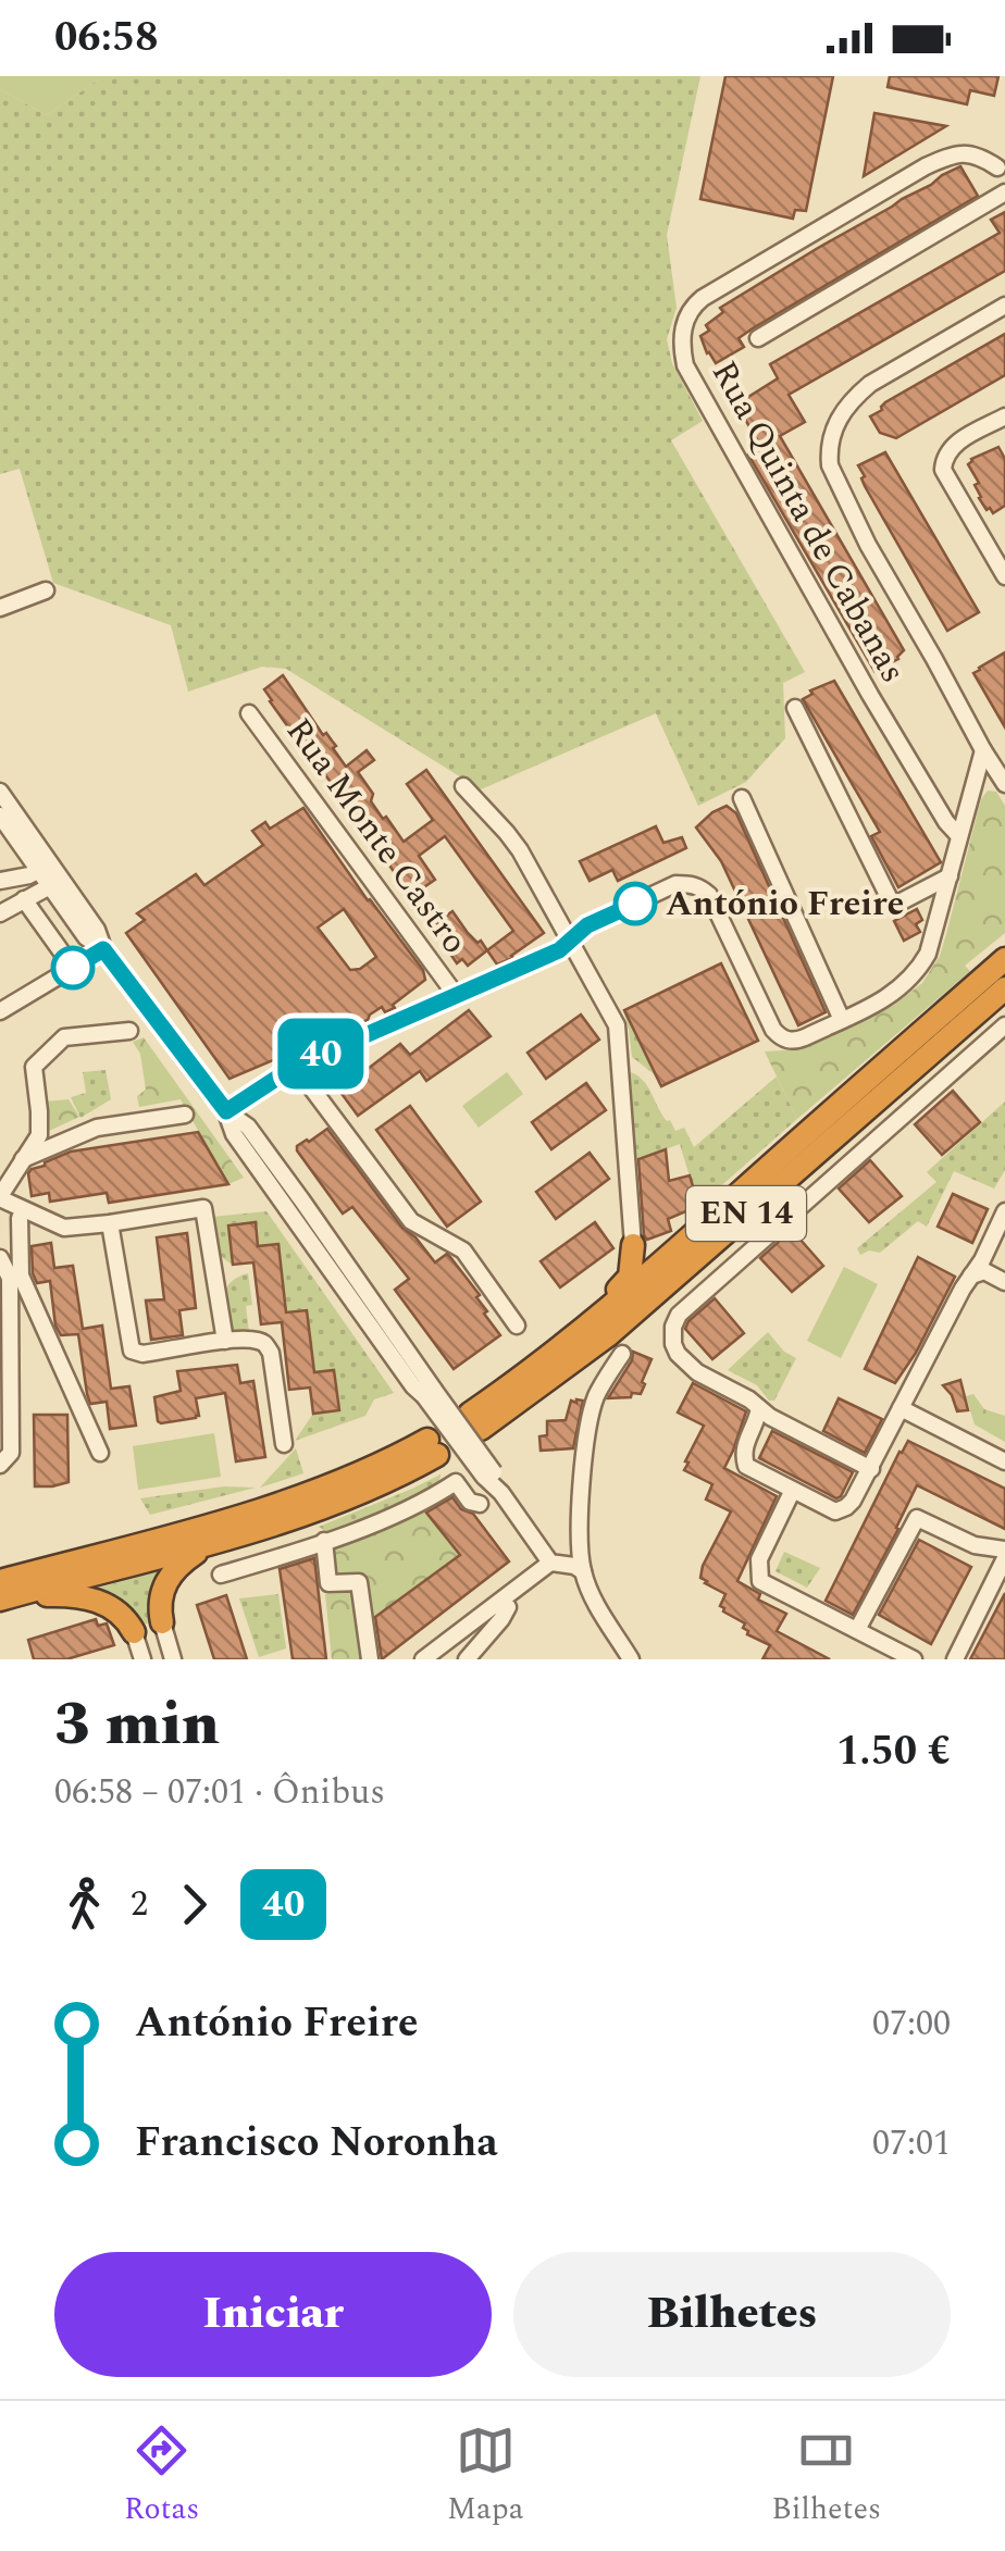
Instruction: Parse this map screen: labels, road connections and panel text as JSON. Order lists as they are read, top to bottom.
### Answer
{
  "streets": {
    "highway": ["EN 14"],
    "street": ["Rua Quinta de Cabanas", "Rua Monte Castro"]
  },
  "places": ["António Freire"],
  "lines": ["bus line 40"],
  "page": {
    "status": "06:58",
    "on_map": "40",
    "heading": ["3 min", "06:58 – 07:01 · Ônibus", "1.50 €"],
    "legs": ["2", "40"],
    "list": [
      {
        "name": "António Freire",
        "value": "07:00"
      },
      {
        "name": "Francisco Noronha",
        "value": "07:01"
      }
    ],
    "buttons": ["Iniciar", "Bilhetes"],
    "tabs": ["Rotas", "Mapa", "Bilhetes"]
  }
}
